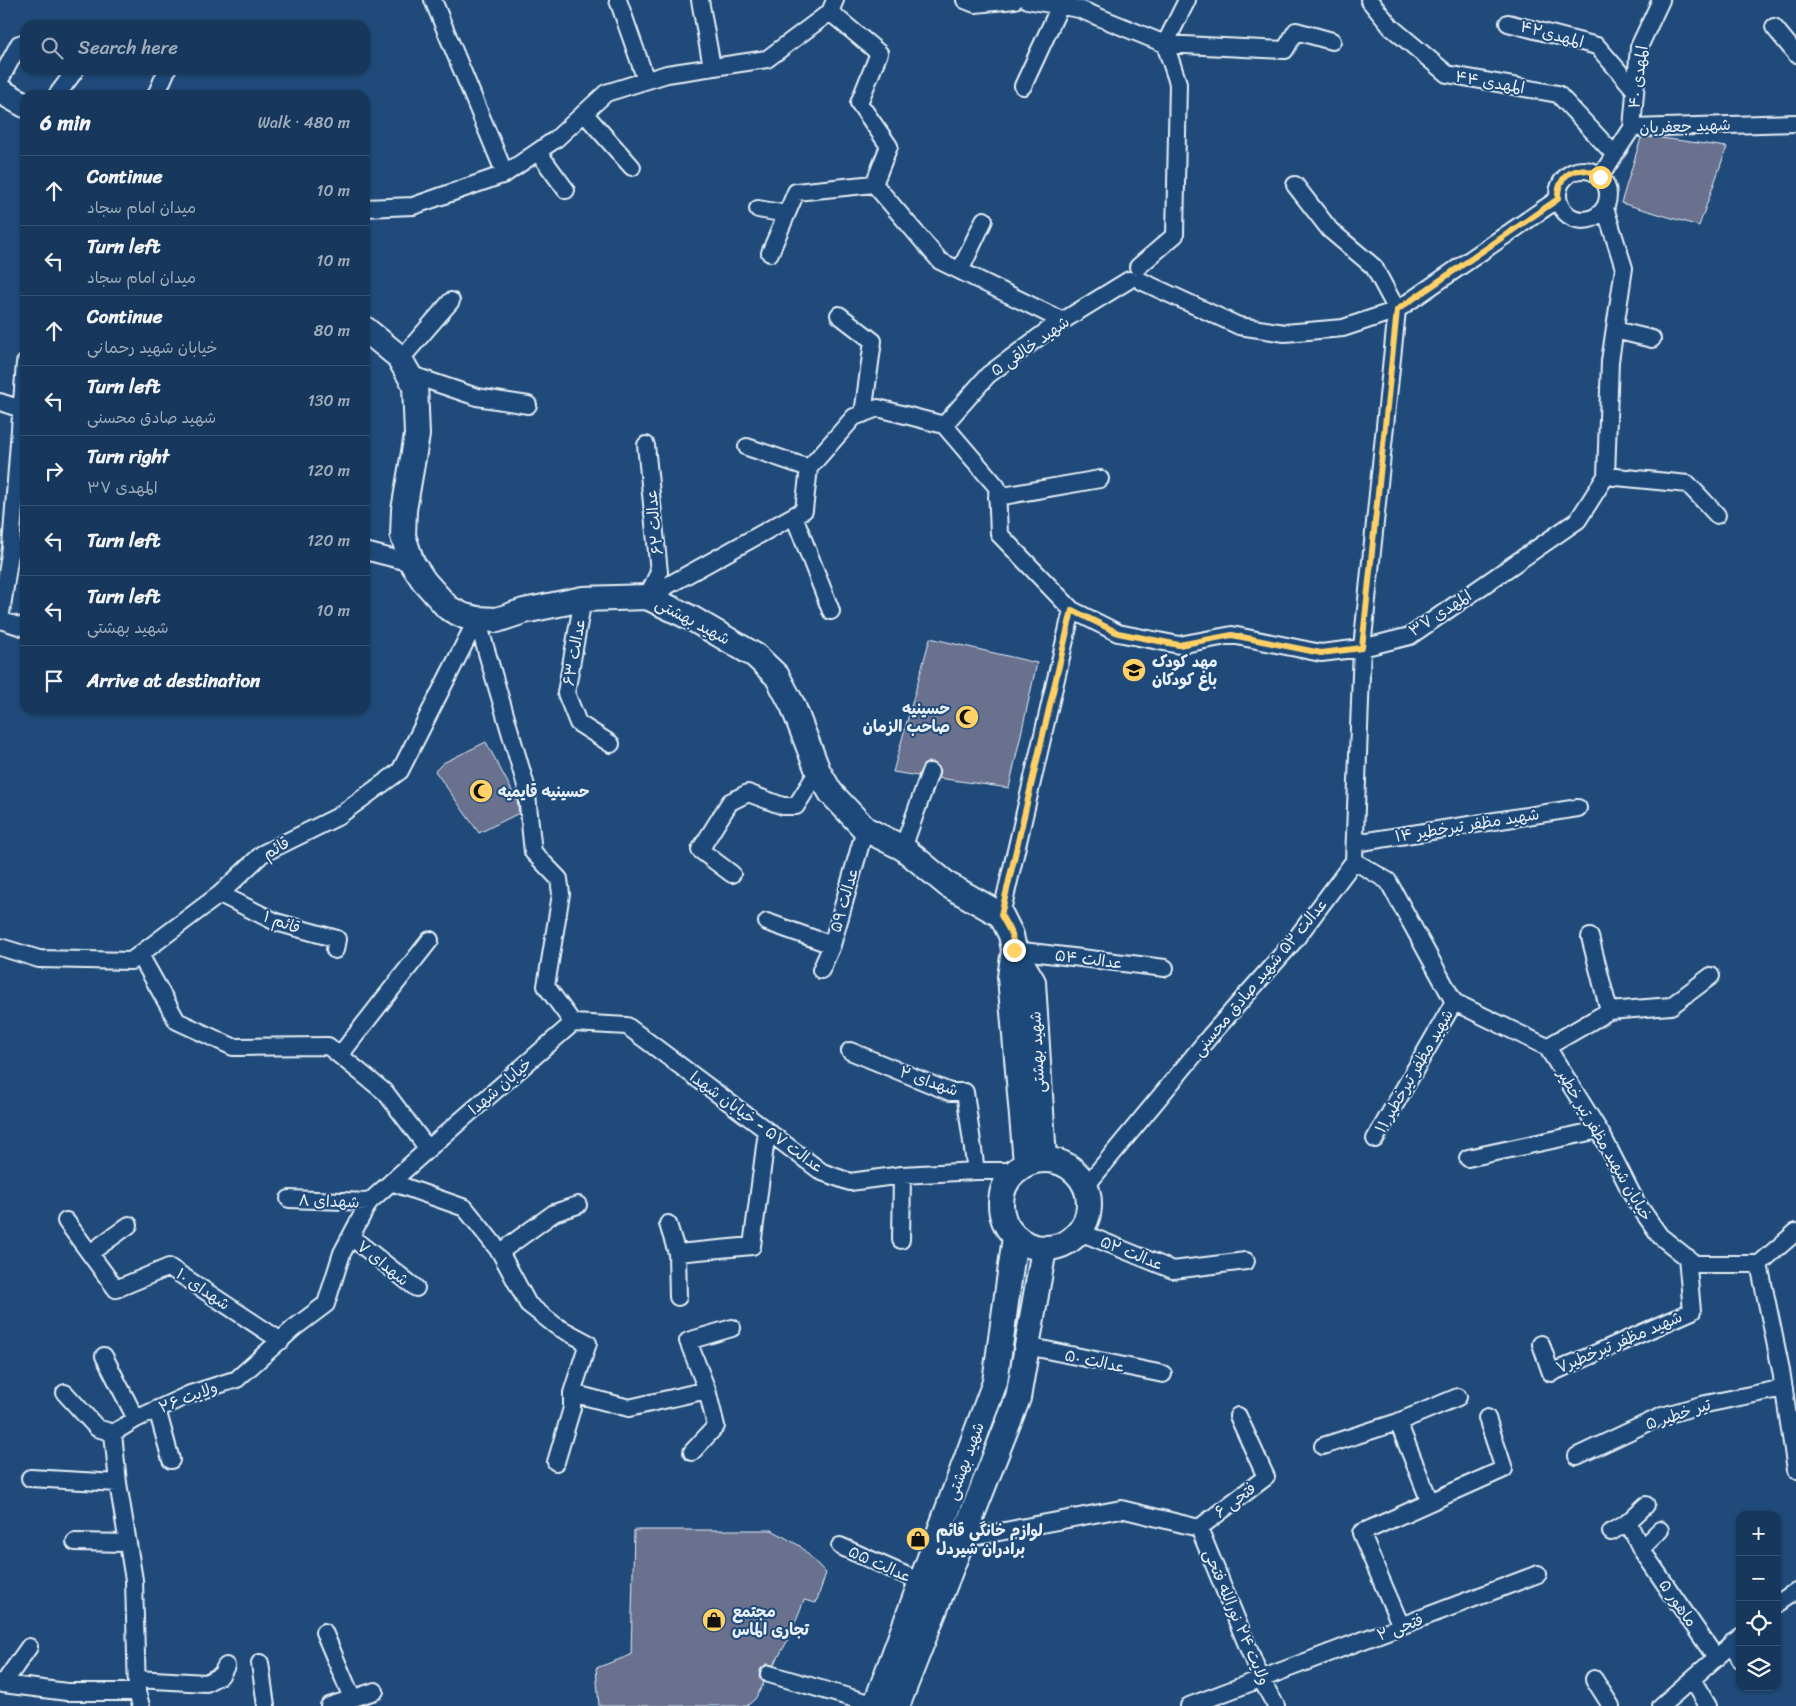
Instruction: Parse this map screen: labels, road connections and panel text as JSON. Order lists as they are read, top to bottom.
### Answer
{
  "streets": {
    "main road": ["شهید بهشتی"],
    "street": [
      "المهدی۴۲",
      "المهدی ۴۰",
      "المهدی ۴۴",
      "شهید جعفریان",
      "شهید خالقی ۵",
      "عدالت ۶۲",
      "المهدی ۳۷",
      "عدالت ۶۳",
      "شهید مظفر تیرخطیر ۱۴",
      "قائم",
      "عدالت ۵۹",
      "قائم ۱",
      "عدالت ۵۴",
      "عدالت ۵۲ شهید صادق محسنی",
      "شهید مظفر تیرخطیر ۱۱",
      "شهدای ۲",
      "خیابان شهدا",
      "عدالت ۵۷ - خیابان شهدا",
      "خیابان شهید مظفر تیر خطیر",
      "شهدای ۸",
      "عدالت ۵۲",
      "شهدای ۷",
      "شهدای ۱۰",
      "شهید مظفر تیرخطیر۷",
      "عدالت ۵۰",
      "ولایت ۲۶",
      "تیر خطیر ۵",
      "فتحی ۶",
      "عدالت ۵۵",
      "ماهور ۵",
      "ولایت ۲۴ نورالله فتحی",
      "فتحی ۲"
    ]
  },
  "crossings": [
    ["المهدی۴۲", "المهدی ۴۰"],
    ["المهدی ۴۰", "شهید جعفریان"],
    ["المهدی ۴۴", "شهید جعفریان"],
    ["عدالت ۶۲", "شهید بهشتی"],
    ["شهید بهشتی", "عدالت ۶۳"],
    ["شهید بهشتی", "قائم"],
    ["شهید بهشتی", "عدالت ۵۹"],
    ["شهید بهشتی", "عدالت ۵۴"],
    ["شهید بهشتی", "عدالت ۵۲ شهید صادق محسنی"],
    ["شهید بهشتی", "عدالت ۵۷ - خیابان شهدا"],
    ["شهید بهشتی", "عدالت ۵۲"],
    ["شهید بهشتی", "عدالت ۵۰"],
    ["شهید بهشتی", "عدالت ۵۵"],
    ["قائم", "قائم ۱"],
    ["عدالت ۵۲ شهید صادق محسنی", "عدالت ۵۷ - خیابان شهدا"],
    ["عدالت ۵۲ شهید صادق محسنی", "عدالت ۵۲"],
    ["شهدای ۲", "عدالت ۵۷ - خیابان شهدا"],
    ["خیابان شهدا", "عدالت ۵۷ - خیابان شهدا"],
    ["خیابان شهدا", "ولایت ۲۶"],
    ["عدالت ۵۷ - خیابان شهدا", "عدالت ۵۲"],
    ["خیابان شهید مظفر تیر خطیر", "شهید مظفر تیرخطیر۷"],
    ["شهدای ۸", "ولایت ۲۶"],
    ["شهدای ۷", "ولایت ۲۶"],
    ["شهدای ۱۰", "ولایت ۲۶"],
    ["فتحی ۶", "ولایت ۲۴ نورالله فتحی"],
    ["ولایت ۲۴ نورالله فتحی", "فتحی ۲"]
  ],
  "places": {
    "school or university": ["مهد کودک باغ کودکان"],
    "mosque": ["حسینیه صاحب الزمان", "حسینیه قایمیه"],
    "shop": ["لوازم خانگی قائم برادران شیردل", "مجتمع تجاری الماس"]
  },
  "page": {
    "search": "Search here",
    "heading": ["6 min", "Walk · 480 m"],
    "list": [
      ["Continue", "میدان امام سجاد", "10 m"],
      ["Turn left", "میدان امام سجاد", "10 m"],
      ["Continue", "خیابان شهید رحمانی", "80 m"],
      ["Turn left", "شهید صادق محسنی", "130 m"],
      ["Turn right", "المهدی ۳۷", "120 m"],
      ["Turn left", "120 m"],
      ["Turn left", "شهید بهشتی", "10 m"],
      "Arrive at destination"
    ],
    "map_buttons": ["+", "−"]
  }
}
